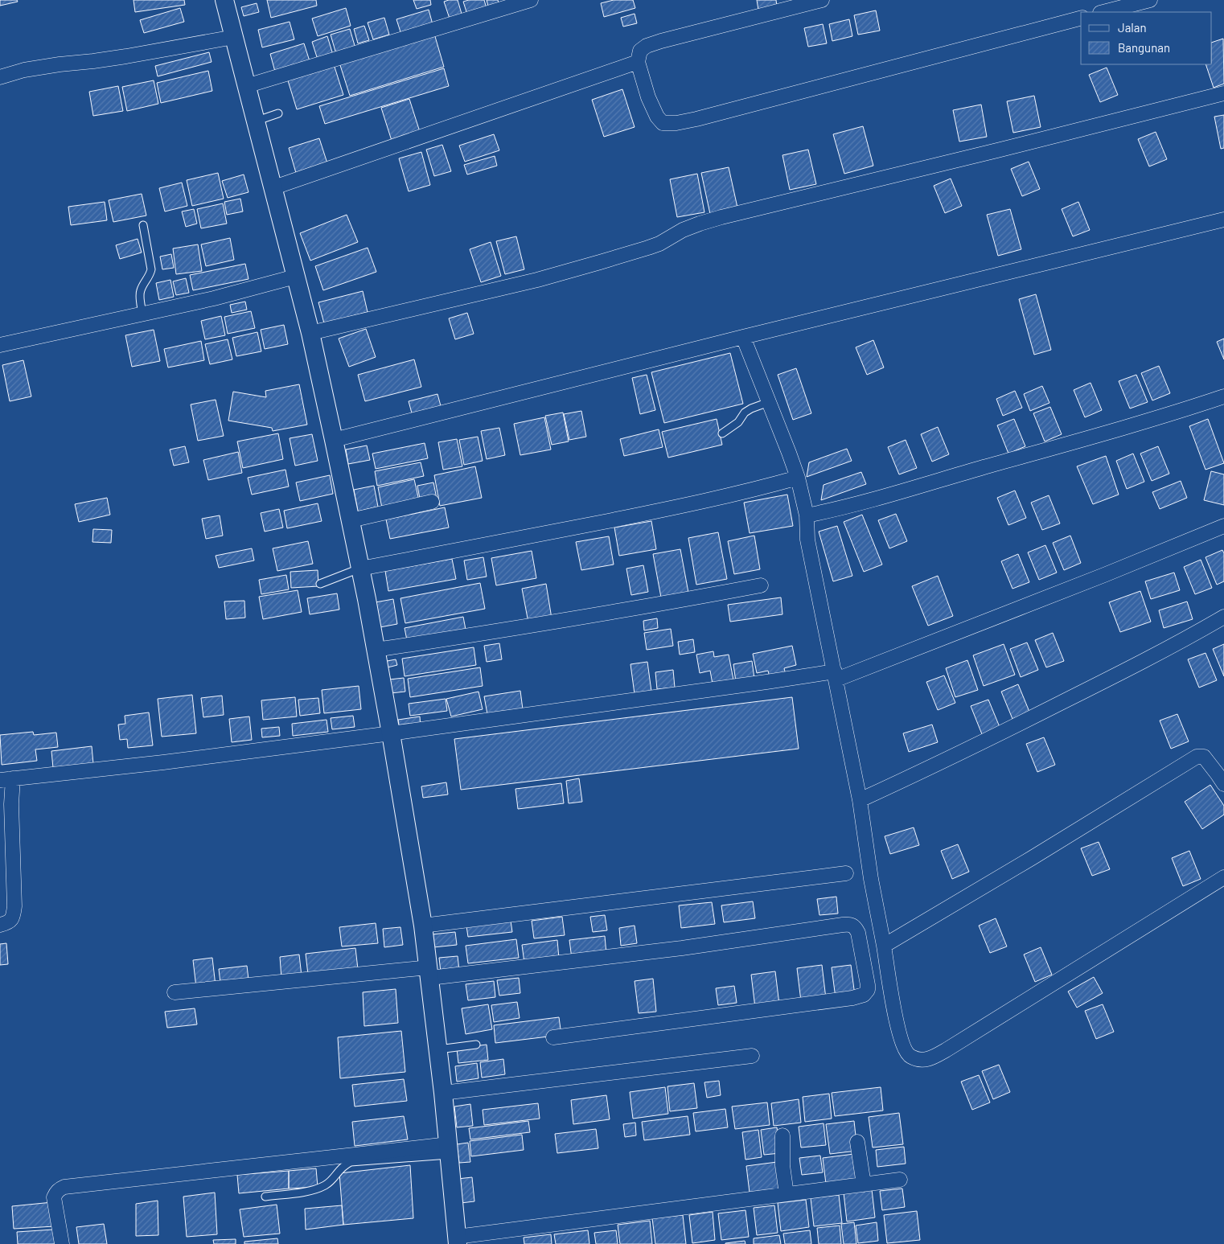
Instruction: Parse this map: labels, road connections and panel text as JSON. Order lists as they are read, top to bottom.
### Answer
{
  "legend": ["Jalan", "Bangunan"]
}
